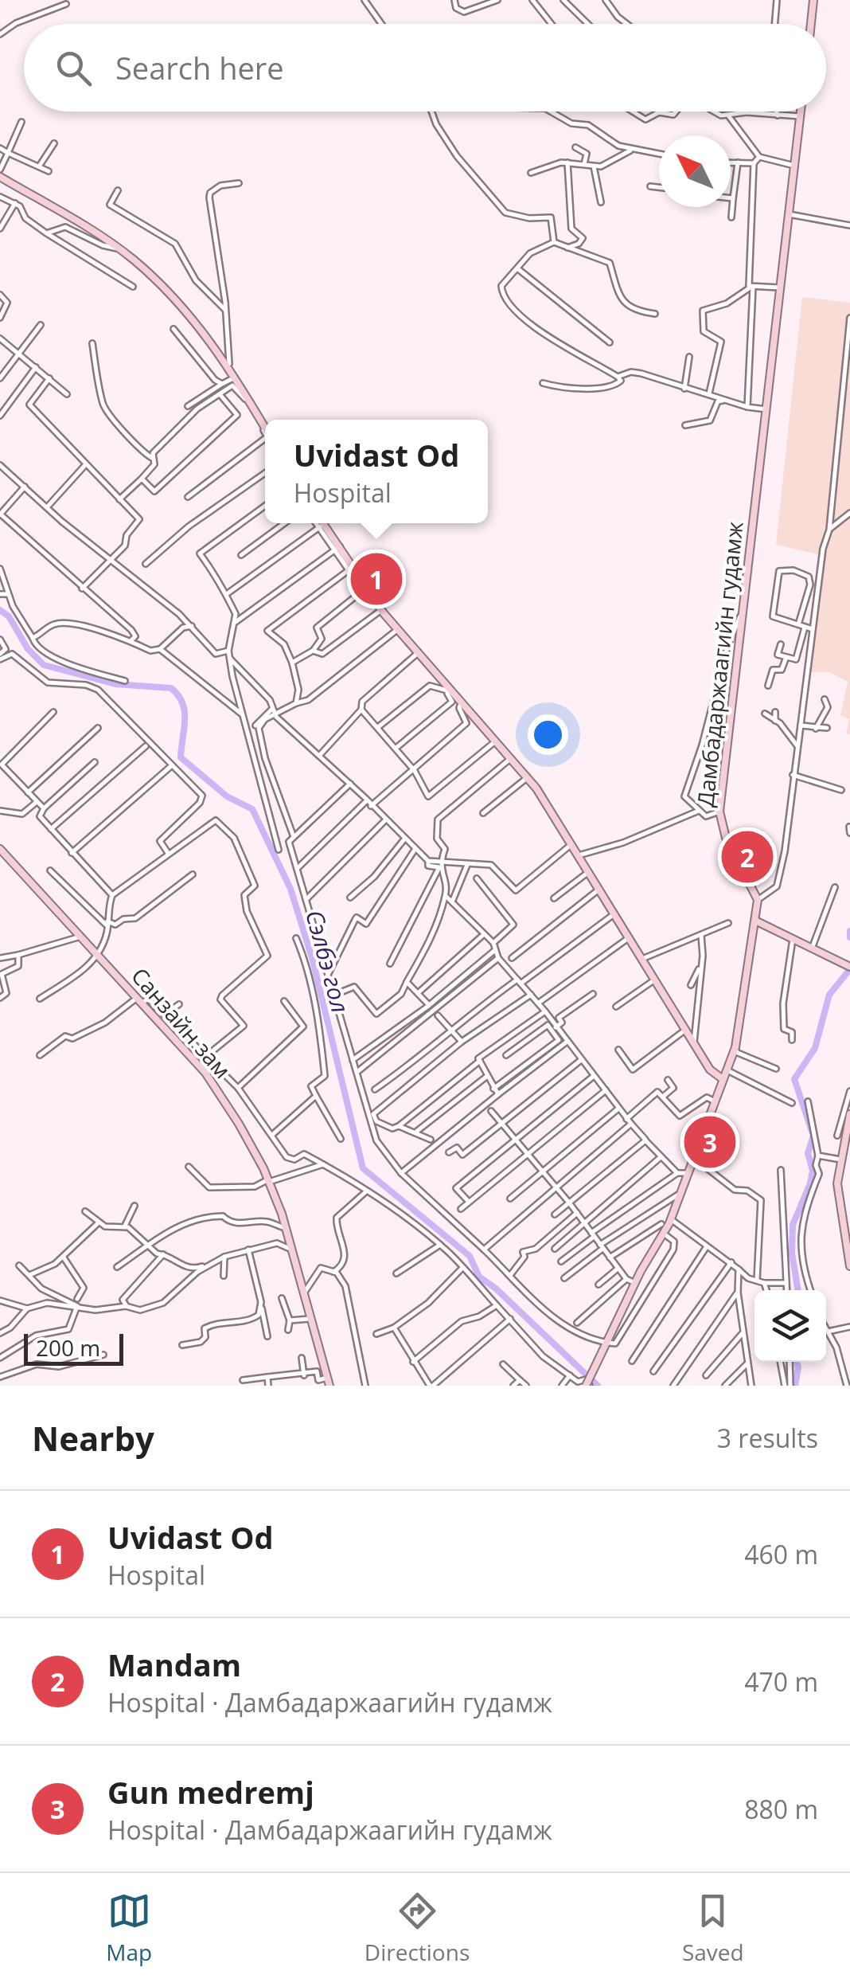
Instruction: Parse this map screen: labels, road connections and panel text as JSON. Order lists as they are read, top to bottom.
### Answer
{
  "streets": {
    "main road": ["Дамбадаржаагийн гудамж", "Санзайн зам"]
  },
  "water": ["Сэлбэ гол"],
  "scale_bar": "200 m",
  "north": "top left",
  "page": {
    "search": "Search here",
    "popup": ["Uvidast Od", "Hospital"],
    "pins": ["1", "2", "3"],
    "scale": "200 m",
    "heading": ["Nearby", "3 results"],
    "list": [
      {
        "mark": "1",
        "name": "Uvidast Od",
        "note": "Hospital",
        "value": "460 m"
      },
      {
        "mark": "2",
        "name": "Mandam",
        "note": "Hospital · Дамбадаржаагийн гудамж",
        "value": "470 m"
      },
      {
        "mark": "3",
        "name": "Gun medremj",
        "note": "Hospital · Дамбадаржаагийн гудамж",
        "value": "880 m"
      }
    ],
    "nav": ["Map", "Directions", "Saved"]
  }
}
